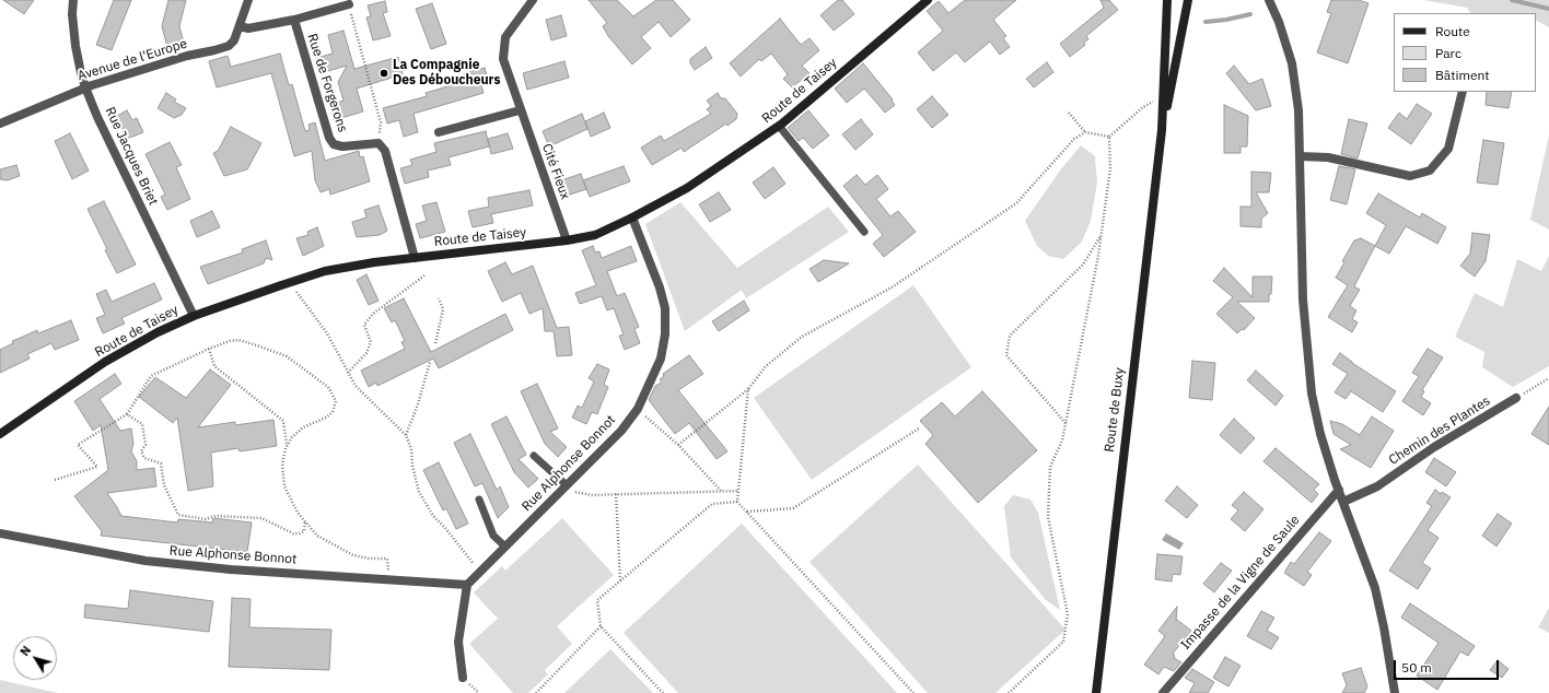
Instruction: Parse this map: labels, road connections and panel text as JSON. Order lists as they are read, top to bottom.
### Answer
{
  "streets": {
    "street": [
      "Avenue de l'Europe",
      "Rue de Forgerons",
      "Route de Taisey",
      "Rue Jacques Briet",
      "Cité Fieux",
      "Route de Buxy",
      "Chemin des Plantes",
      "Rue Alphonse Bonnot",
      "Impasse de la Vigne de Saule"
    ]
  },
  "crossings": [
    ["Avenue de l'Europe", "Rue Jacques Briet"],
    ["Route de Taisey", "Rue Jacques Briet"],
    ["Route de Taisey", "Cité Fieux"],
    ["Route de Taisey", "Rue Alphonse Bonnot"]
  ],
  "places": ["La Compagnie Des Déboucheurs"],
  "legend": ["Route", "Parc", "Bâtiment"],
  "scale_bar": "50 m",
  "north": "top left"
}
